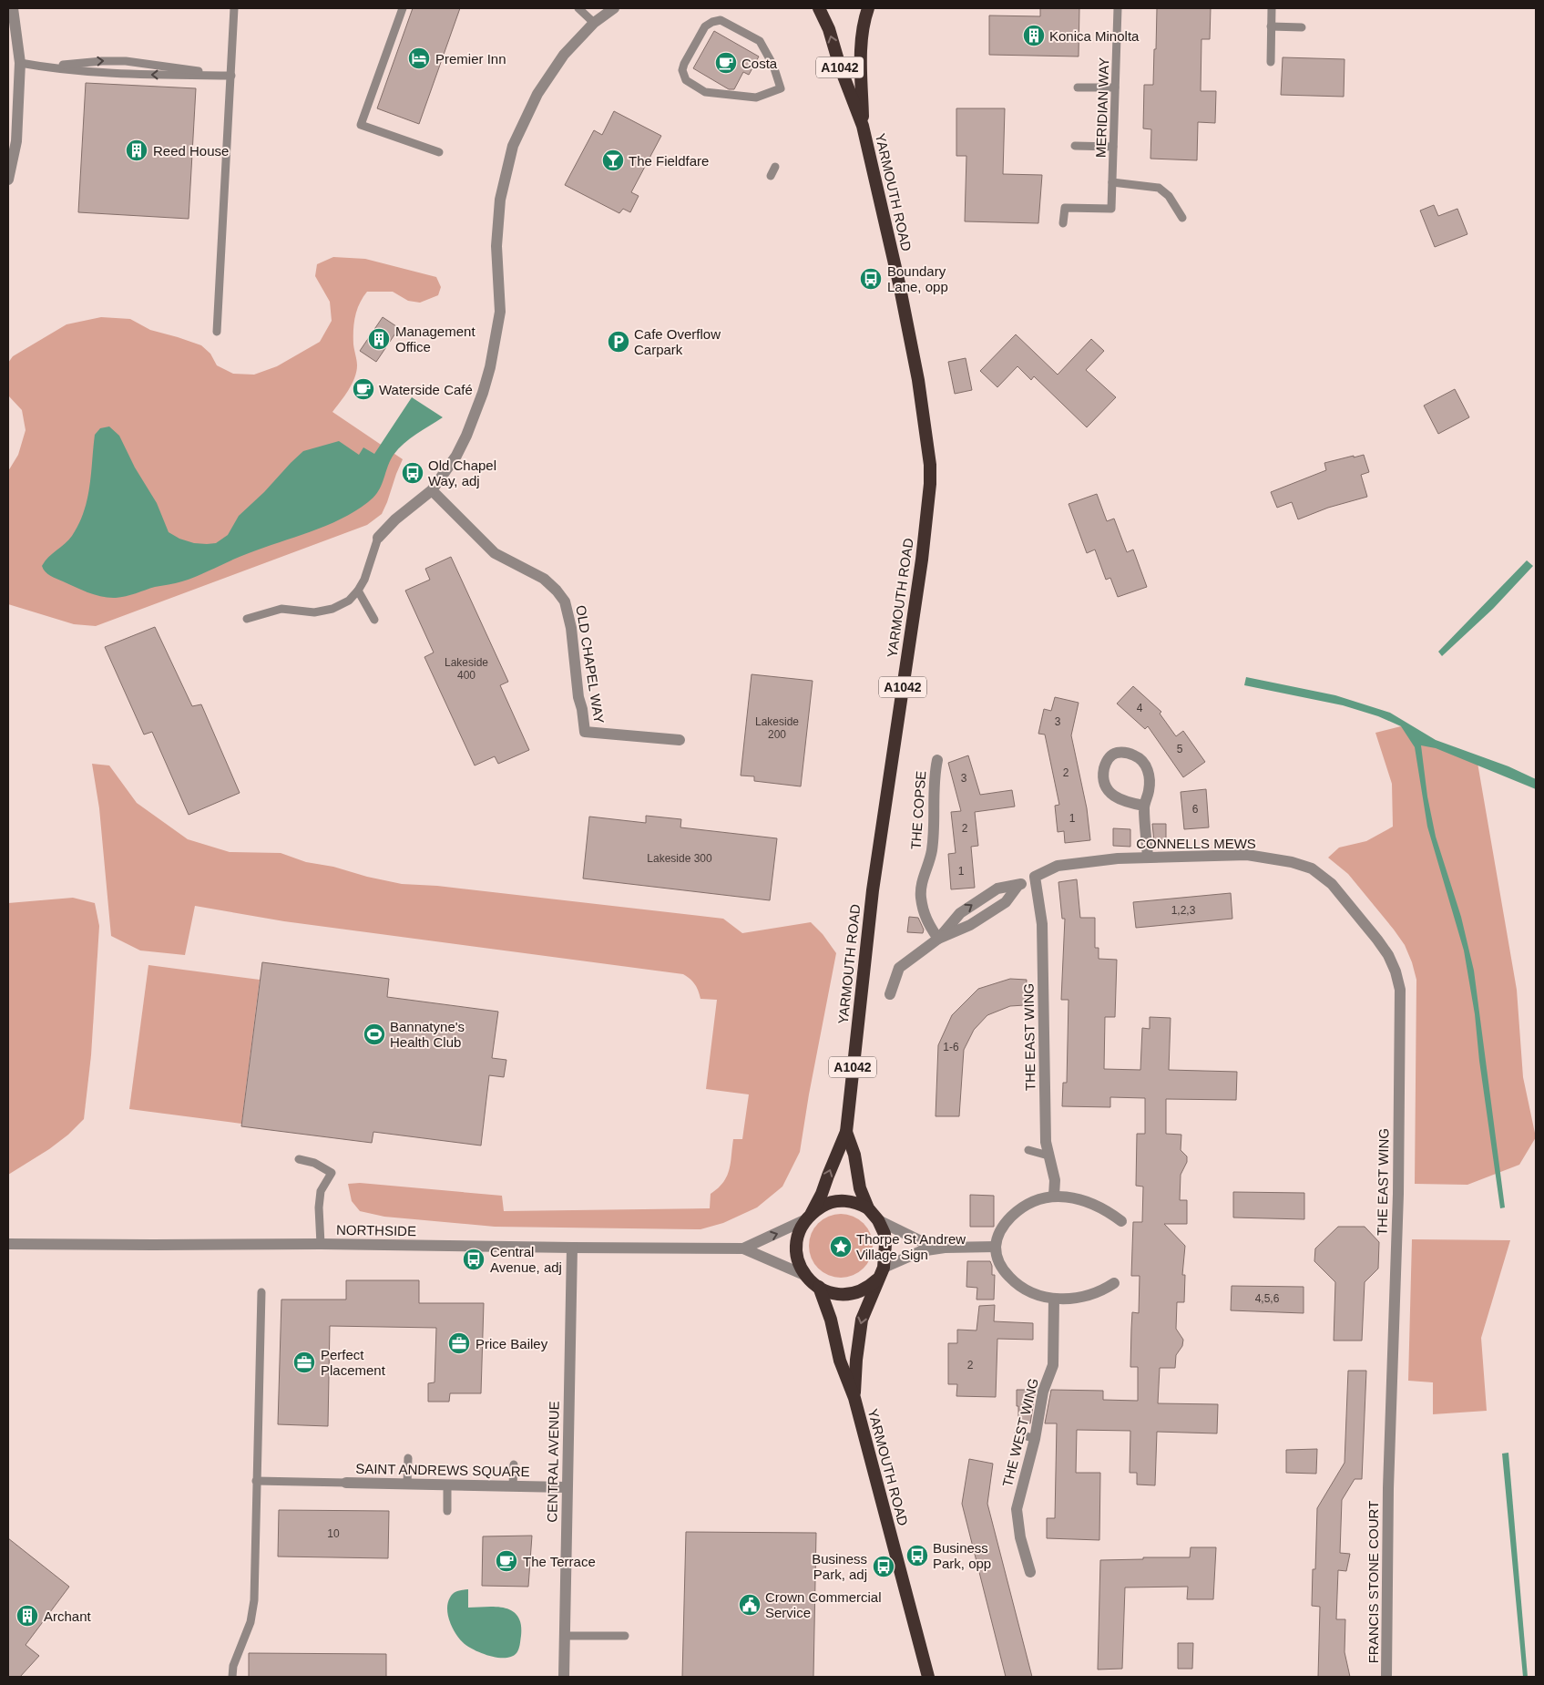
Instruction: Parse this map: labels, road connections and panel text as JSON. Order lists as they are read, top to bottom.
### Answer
{
  "streets": {
    "highway": ["A1042", "YARMOUTH ROAD"],
    "street": [
      "OLD CHAPEL WAY",
      "THE COPSE",
      "CONNELLS MEWS",
      "THE EAST WING",
      "NORTHSIDE",
      "THE WEST WING",
      "CENTRAL AVENUE",
      "SAINT ANDREWS SQUARE",
      "FRANCIS STONE COURT"
    ],
    "lane": ["MERIDIAN WAY"]
  },
  "crossings": [
    ["YARMOUTH ROAD", "NORTHSIDE"],
    ["CONNELLS MEWS", "THE EAST WING"],
    ["THE EAST WING", "FRANCIS STONE COURT"],
    ["NORTHSIDE", "CENTRAL AVENUE"],
    ["CENTRAL AVENUE", "SAINT ANDREWS SQUARE"]
  ],
  "places": {
    "building": [
      "Konica Minolta",
      "Reed House",
      "Management Office",
      "Archant"
    ],
    "hotel": ["Premier Inn"],
    "cafe": ["Costa", "Waterside Café", "The Terrace"],
    "bar": ["The Fieldfare"],
    "bus stop": [
      "Boundary Lane, opp",
      "Old Chapel Way, adj",
      "Central Avenue, adj",
      "Business Park, opp",
      "Business Park, adj"
    ],
    "parking": ["Cafe Overflow Carpark"],
    "sports": ["Bannatyne's Health Club"],
    "place": ["Thorpe St Andrew Village Sign"],
    "office": ["Price Bailey", "Perfect Placement"],
    "public building": ["Crown Commercial Service"]
  },
  "house_numbers": [
    "Lakeside 400",
    "4",
    "Lakeside 200",
    "3",
    "5",
    "2",
    "3",
    "6",
    "1",
    "2",
    "Lakeside 300",
    "1",
    "1,2,3",
    "1-6",
    "4,5,6",
    "2",
    "10"
  ]
}
